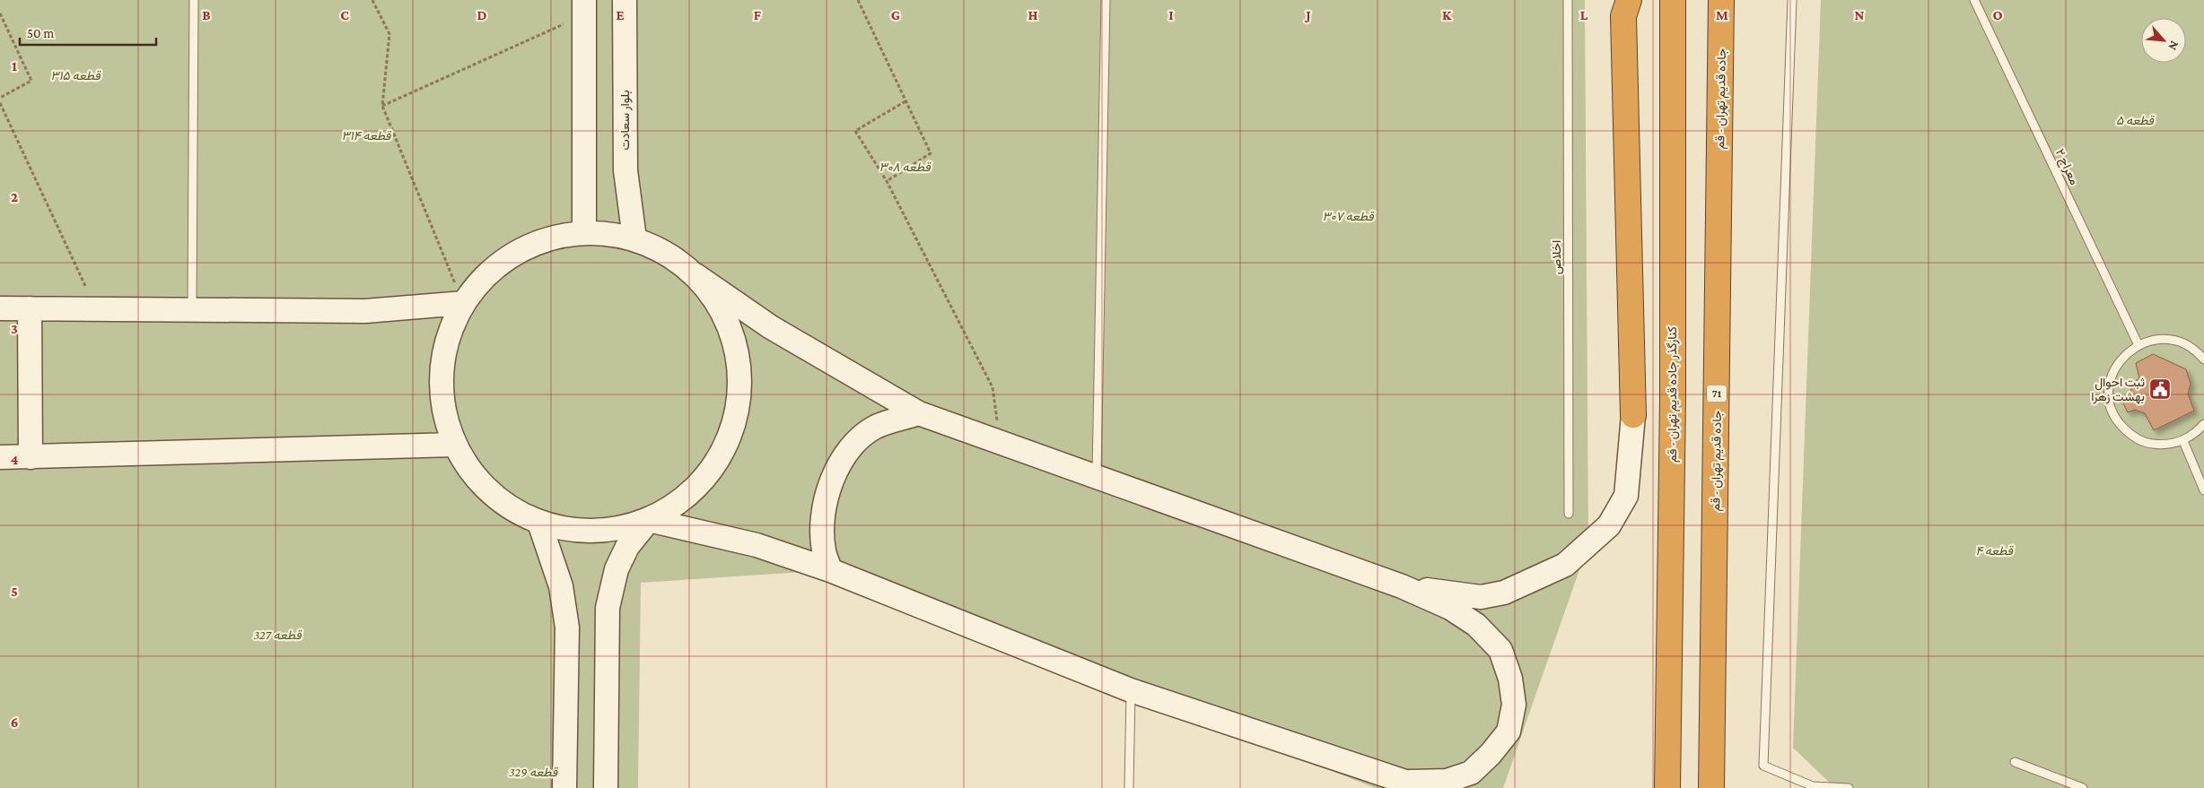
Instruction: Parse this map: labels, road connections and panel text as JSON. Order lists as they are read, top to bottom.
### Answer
{
  "streets": {
    "highway": ["جاده قدیم تهران - قم", "71", "کنارگذر جاده قدیم تهران - قم"],
    "street": ["بلوار سعادت"],
    "lane": ["معراج ۲", "اخلاص"]
  },
  "parks": [
    "قطعه ۳۱۵",
    "قطعه ۵",
    "قطعه ۳۱۴",
    "قطعه ۳۰۸",
    "قطعه ۳۰۷",
    "قطعه ۴",
    "قطعه 327",
    "قطعه 329"
  ],
  "places": {
    "public building": ["ثبت احوال بهشت زهرا"]
  },
  "scale_bar": "50 m",
  "north": "bottom right",
  "grid": {
    "columns": [
      "B",
      "C",
      "D",
      "E",
      "F",
      "G",
      "H",
      "I",
      "J",
      "K",
      "L",
      "M",
      "N",
      "O"
    ],
    "rows": [
      "1",
      "2",
      "3",
      "4",
      "5",
      "6"
    ]
  }
}
